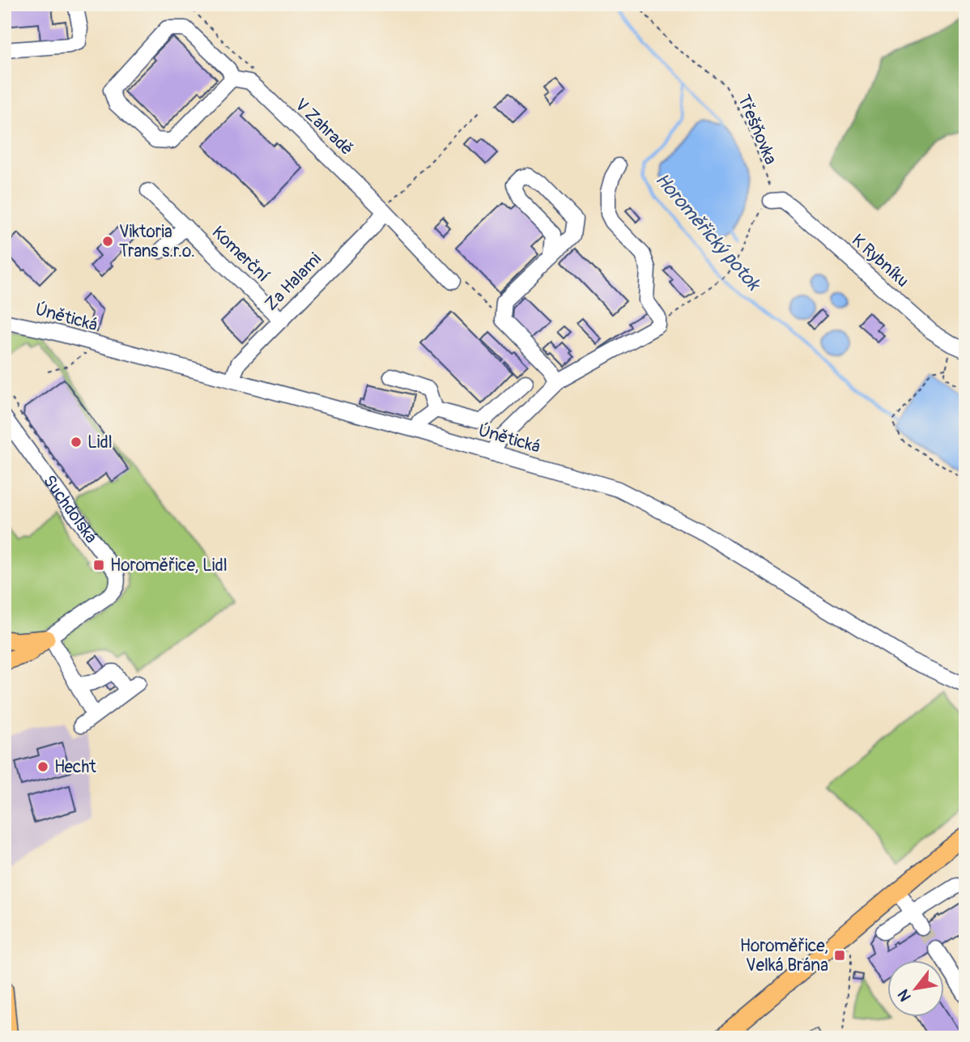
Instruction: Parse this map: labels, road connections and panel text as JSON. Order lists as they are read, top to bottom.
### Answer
{
  "streets": {
    "street": [
      "V Zahradě",
      "Komerční",
      "K Rybníku",
      "Za Halami",
      "Únětická",
      "Suchdolská"
    ],
    "path": ["Třešňovka"]
  },
  "crossings": [
    ["V Zahradě", "Za Halami"],
    ["Třešňovka", "K Rybníku"],
    ["Komerční", "Za Halami"],
    ["Za Halami", "Únětická"]
  ],
  "water": ["Horoměřický potok"],
  "places": {
    "other": ["Viktoria Trans s.r.o.", "Lidl", "Hecht"],
    "transit": ["Horoměřice, Lidl", "Horoměřice, Velká Brána"]
  },
  "north": "bottom left"
}
